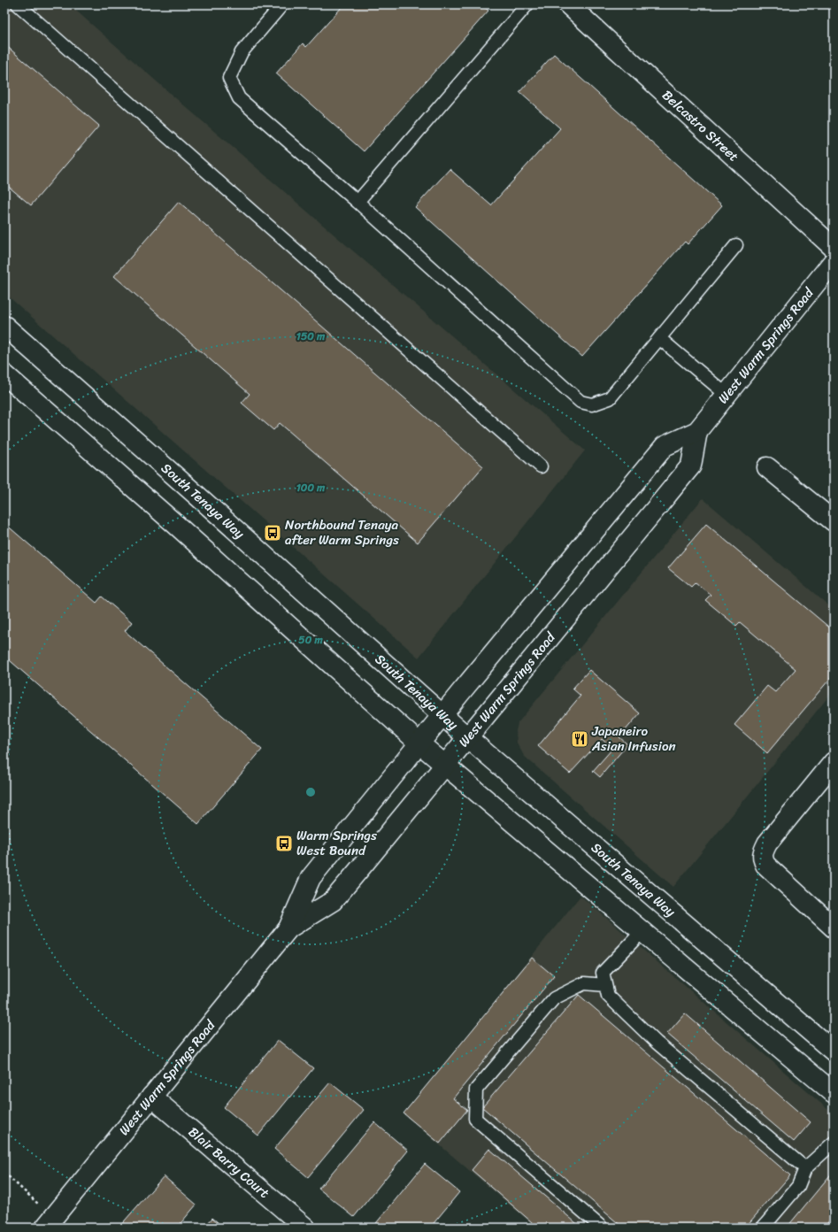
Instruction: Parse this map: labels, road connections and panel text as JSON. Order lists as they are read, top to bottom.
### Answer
{
  "streets": {
    "street": [
      "Belcastro Street",
      "West Warm Springs Road",
      "South Tenaya Way",
      "Blair Barry Court"
    ]
  },
  "crossings": [
    ["West Warm Springs Road", "South Tenaya Way"],
    ["West Warm Springs Road", "Blair Barry Court"]
  ],
  "places": {
    "bus stop": ["Northbound Tenaya after Warm Springs", "Warm Springs West Bound"],
    "restaurant": ["Japaneiro Asian Infusion"]
  },
  "rings": ["150 m", "100 m", "50 m"]
}
